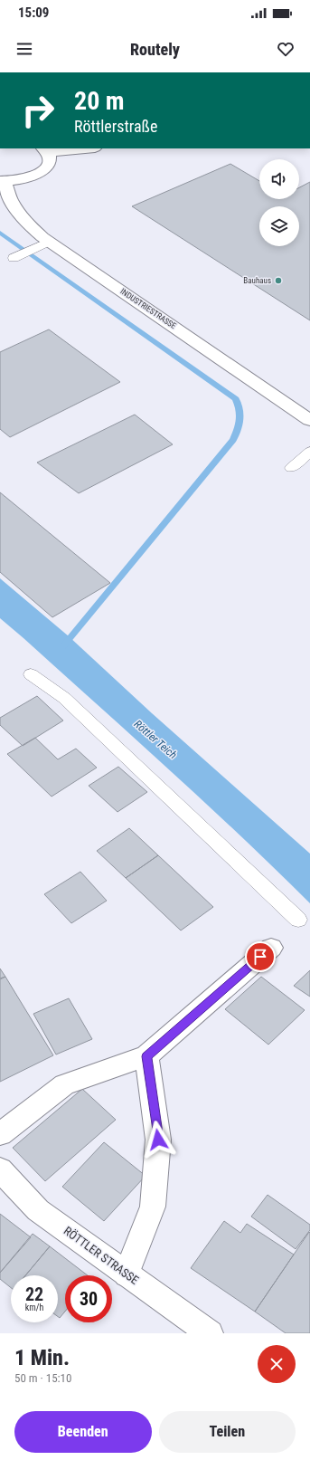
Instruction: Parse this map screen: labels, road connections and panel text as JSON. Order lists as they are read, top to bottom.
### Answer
{
  "streets": {
    "street": ["INDUSTRIESTRASSE", "RÖTTLER STRASSE"]
  },
  "water": ["Röttler Teich"],
  "places": ["Bauhaus"],
  "page": {
    "status": "15:09",
    "header": "Routely",
    "turn": ["20 m", "Röttlerstraße"],
    "speed": "22 km/h",
    "limit": "30",
    "heading": ["1 Min.", "50 m · 15:10"],
    "buttons": ["Beenden", "Teilen"]
  }
}
